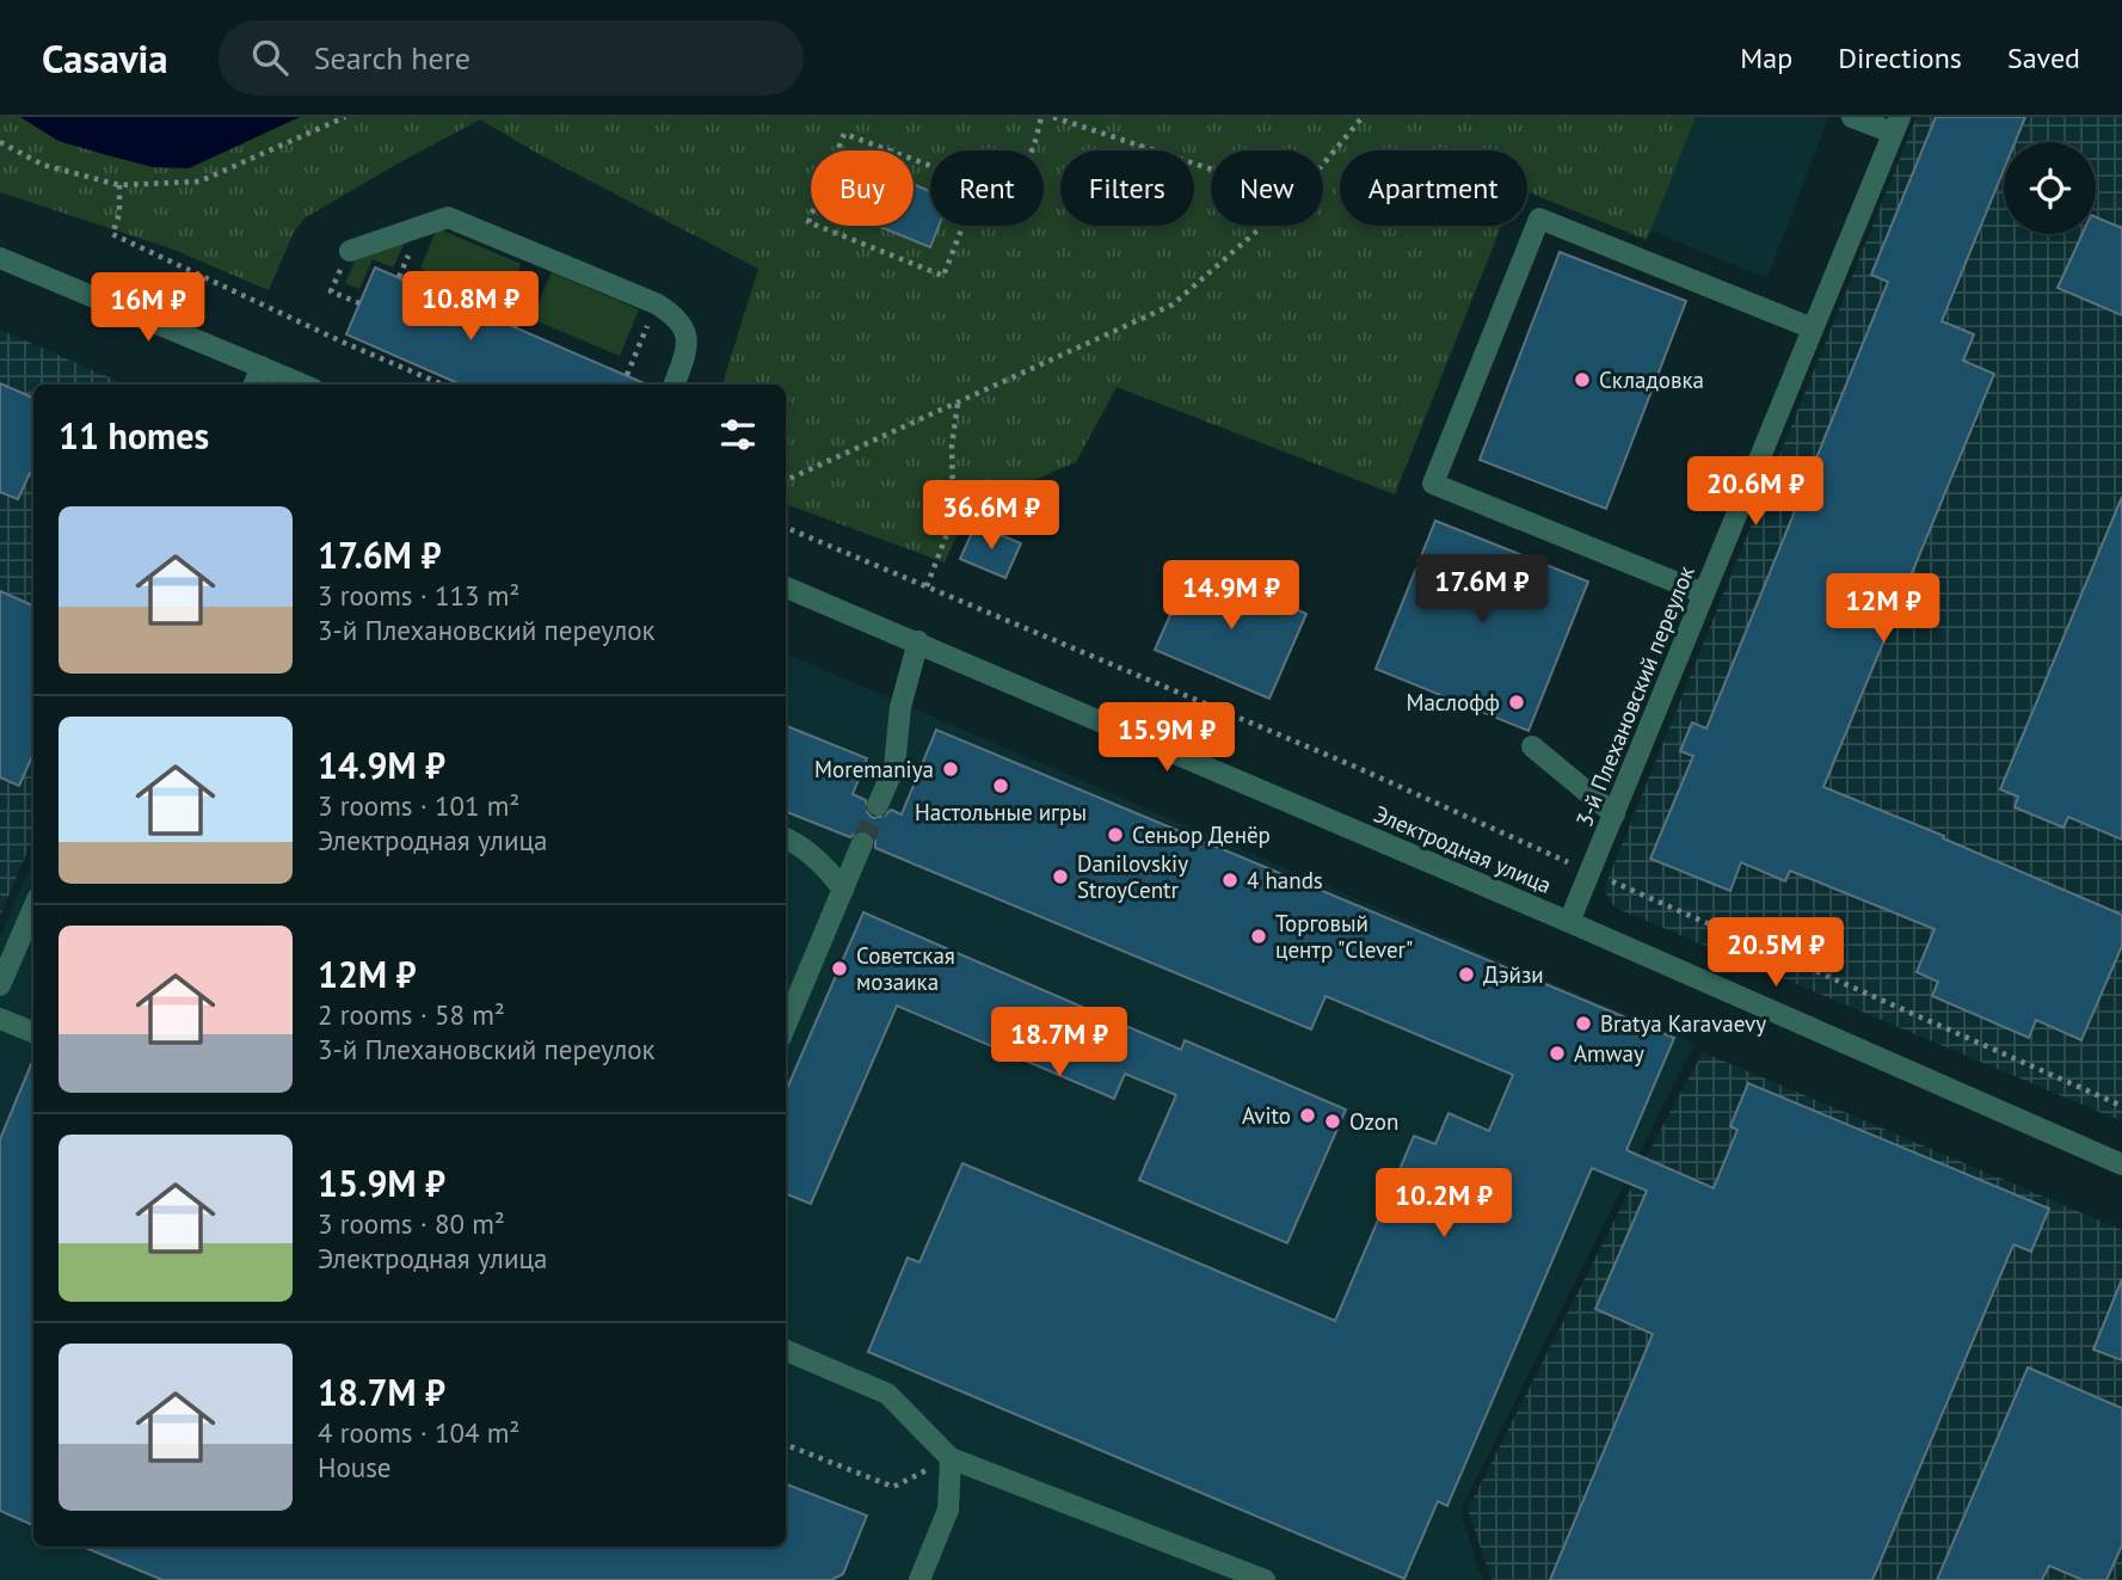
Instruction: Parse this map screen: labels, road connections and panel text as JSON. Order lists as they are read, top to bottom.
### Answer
{
  "streets": {
    "street": ["3-й Плехановский переулок", "Электродная улица"]
  },
  "crossings": [
    ["3-й Плехановский переулок", "Электродная улица"]
  ],
  "places": [
    "Складовка",
    "Маслофф",
    "Moremaniya",
    "Настольные игры",
    "Сеньор Денёр",
    "Danilovskiy StroyCentr",
    "4 hands",
    "Торговый центр \"Clever\"",
    "Советская мозаика",
    "Дэйзи",
    "Bratya Karavaevy",
    "Amway",
    "Avito",
    "Ozon"
  ],
  "page": {
    "header": "Casavia",
    "search": "Search here",
    "nav": ["Map", "Directions", "Saved"],
    "chip": [
      "Buy",
      "Rent",
      "Filters",
      "New",
      "Apartment"
    ],
    "price": [
      "10.8M ₽",
      "16M ₽",
      "20.6M ₽",
      "36.6M ₽",
      "17.6M ₽",
      "14.9M ₽",
      "12M ₽",
      "15.9M ₽",
      "20.5M ₽",
      "18.7M ₽",
      "10.2M ₽"
    ],
    "heading": "11 homes",
    "list": [
      {
        "name": "17.6M ₽",
        "note": "3 rooms · 113 m² · 3-й Плехановский переулок"
      },
      {
        "name": "14.9M ₽",
        "note": "3 rooms · 101 m² · Электродная улица"
      },
      {
        "name": "12M ₽",
        "note": "2 rooms · 58 m² · 3-й Плехановский переулок"
      },
      {
        "name": "15.9M ₽",
        "note": "3 rooms · 80 m² · Электродная улица"
      },
      {
        "name": "18.7M ₽",
        "note": "4 rooms · 104 m² · House"
      }
    ]
  }
}
